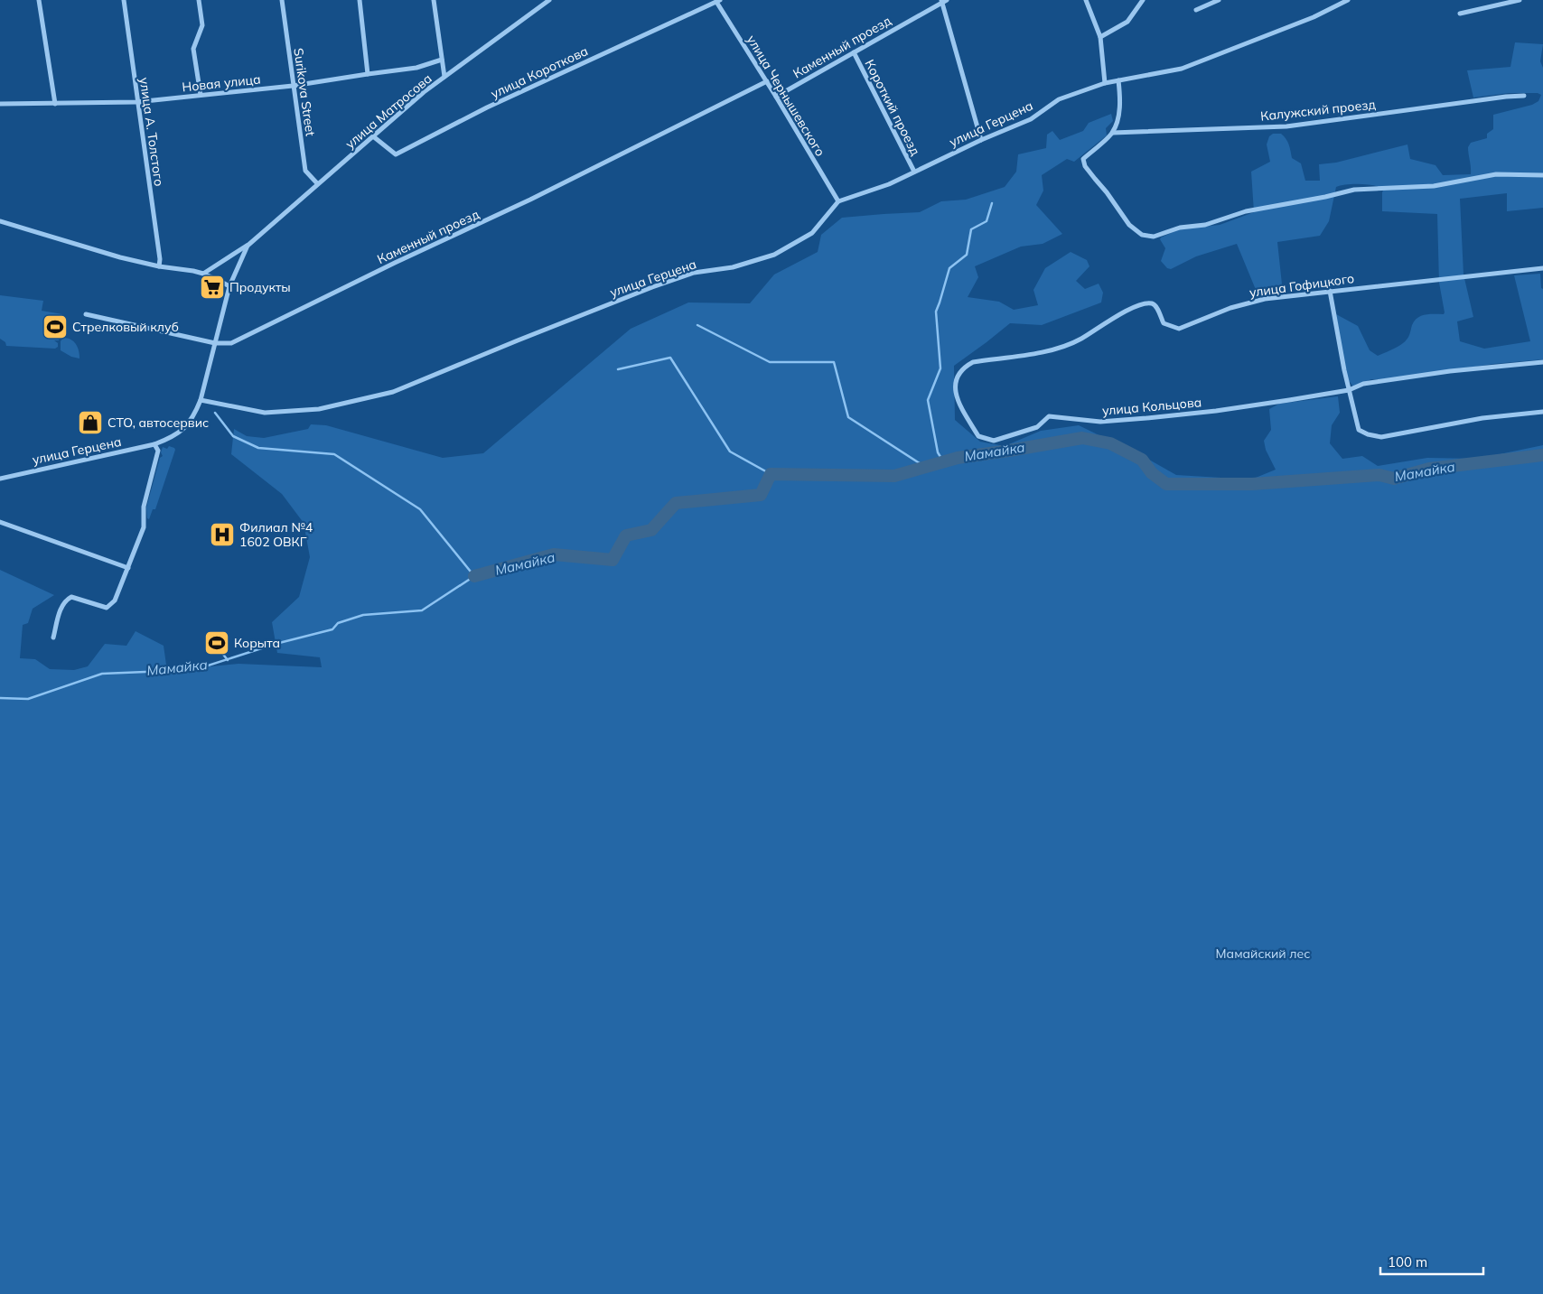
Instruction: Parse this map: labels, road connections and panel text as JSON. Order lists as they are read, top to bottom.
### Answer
{
  "streets": {
    "street": [
      "Каменный проезд",
      "улица Короткова",
      "Новая улица",
      "Surikova Street",
      "улица Чернышевского",
      "Короткий проезд",
      "Калужский проезд",
      "улица Матросова",
      "улица Герцена",
      "улица А. Толстого",
      "улица Гофицкого",
      "улица Кольцова"
    ]
  },
  "crossings": [
    ["Каменный проезд", "улица Чернышевского"],
    ["Каменный проезд", "Короткий проезд"],
    ["Каменный проезд", "улица Матросова"],
    ["улица Короткова", "улица Чернышевского"],
    ["улица Короткова", "улица Матросова"],
    ["Новая улица", "Surikova Street"],
    ["Новая улица", "улица А. Толстого"],
    ["Surikova Street", "улица Матросова"],
    ["улица Чернышевского", "улица Герцена"],
    ["Короткий проезд", "улица Герцена"],
    ["улица Матросова", "улица Герцена"],
    ["улица Гофицкого", "улица Кольцова"]
  ],
  "water": ["Мамайка"],
  "parks": ["Мамайский лес"],
  "places": {
    "supermarket": ["Продукты"],
    "sports": ["Стрелковый клуб", "Корыта"],
    "shop": ["СТО, автосервис"],
    "hospital": ["Филиал №4 1602 ОВКГ"]
  },
  "scale_bar": "100 m"
}
